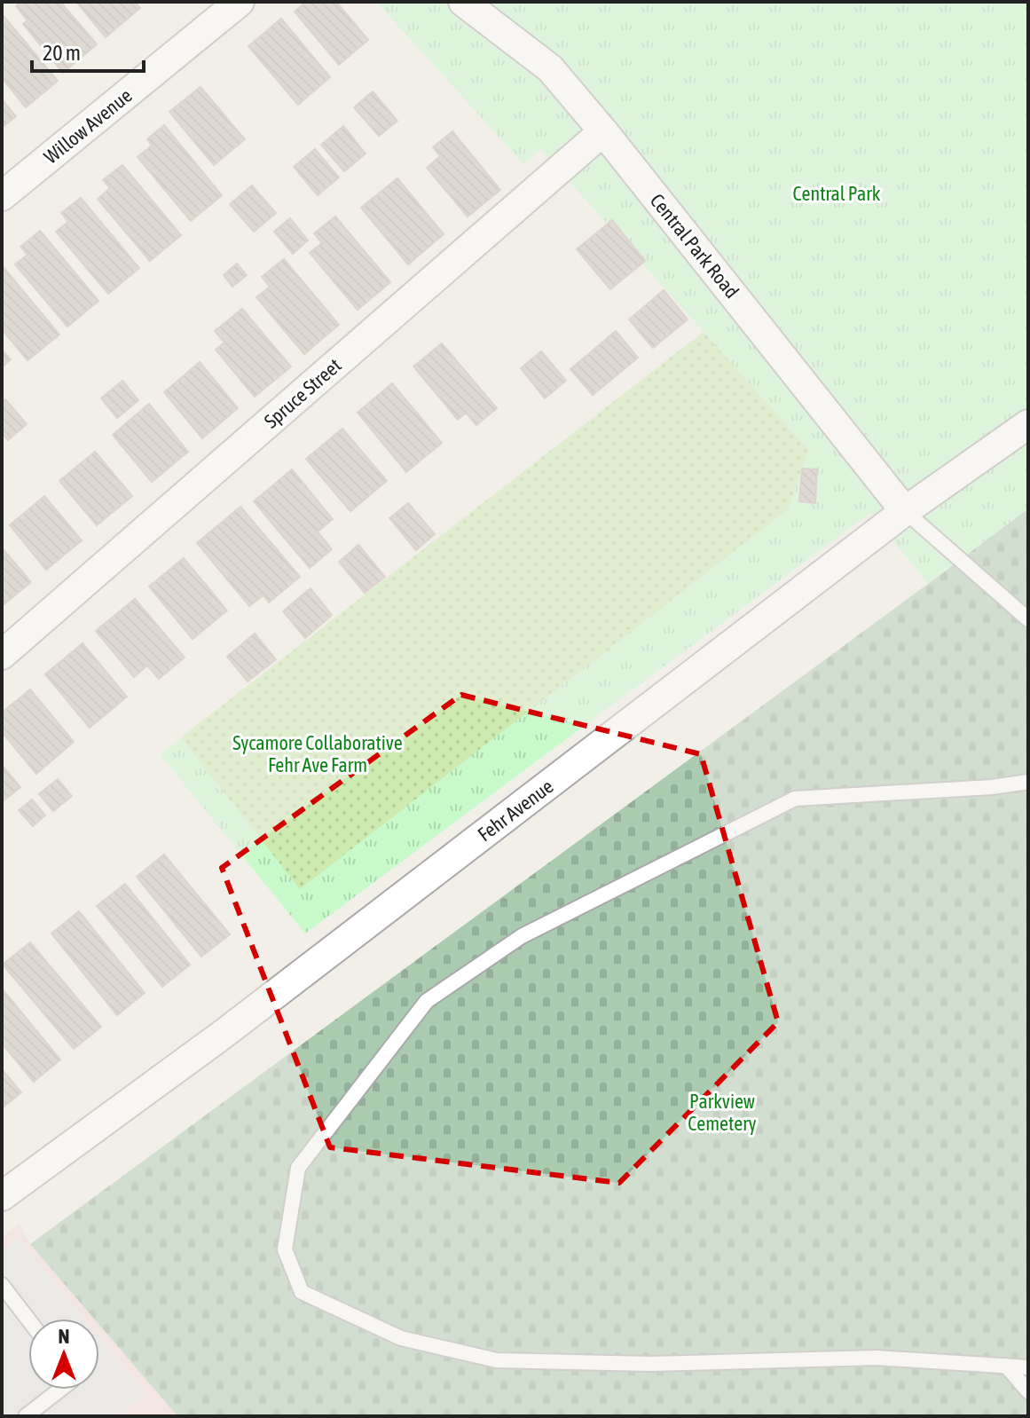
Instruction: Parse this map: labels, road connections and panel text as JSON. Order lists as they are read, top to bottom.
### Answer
{
  "streets": {
    "street": [
      "Willow Avenue",
      "Central Park Road",
      "Spruce Street",
      "Fehr Avenue"
    ]
  },
  "crossings": [
    ["Central Park Road", "Spruce Street"],
    ["Central Park Road", "Fehr Avenue"]
  ],
  "parks": ["Central Park", "Sycamore Collaborative Fehr Ave Farm", "Parkview Cemetery"],
  "scale_bar": "20 m",
  "north": "top"
}
